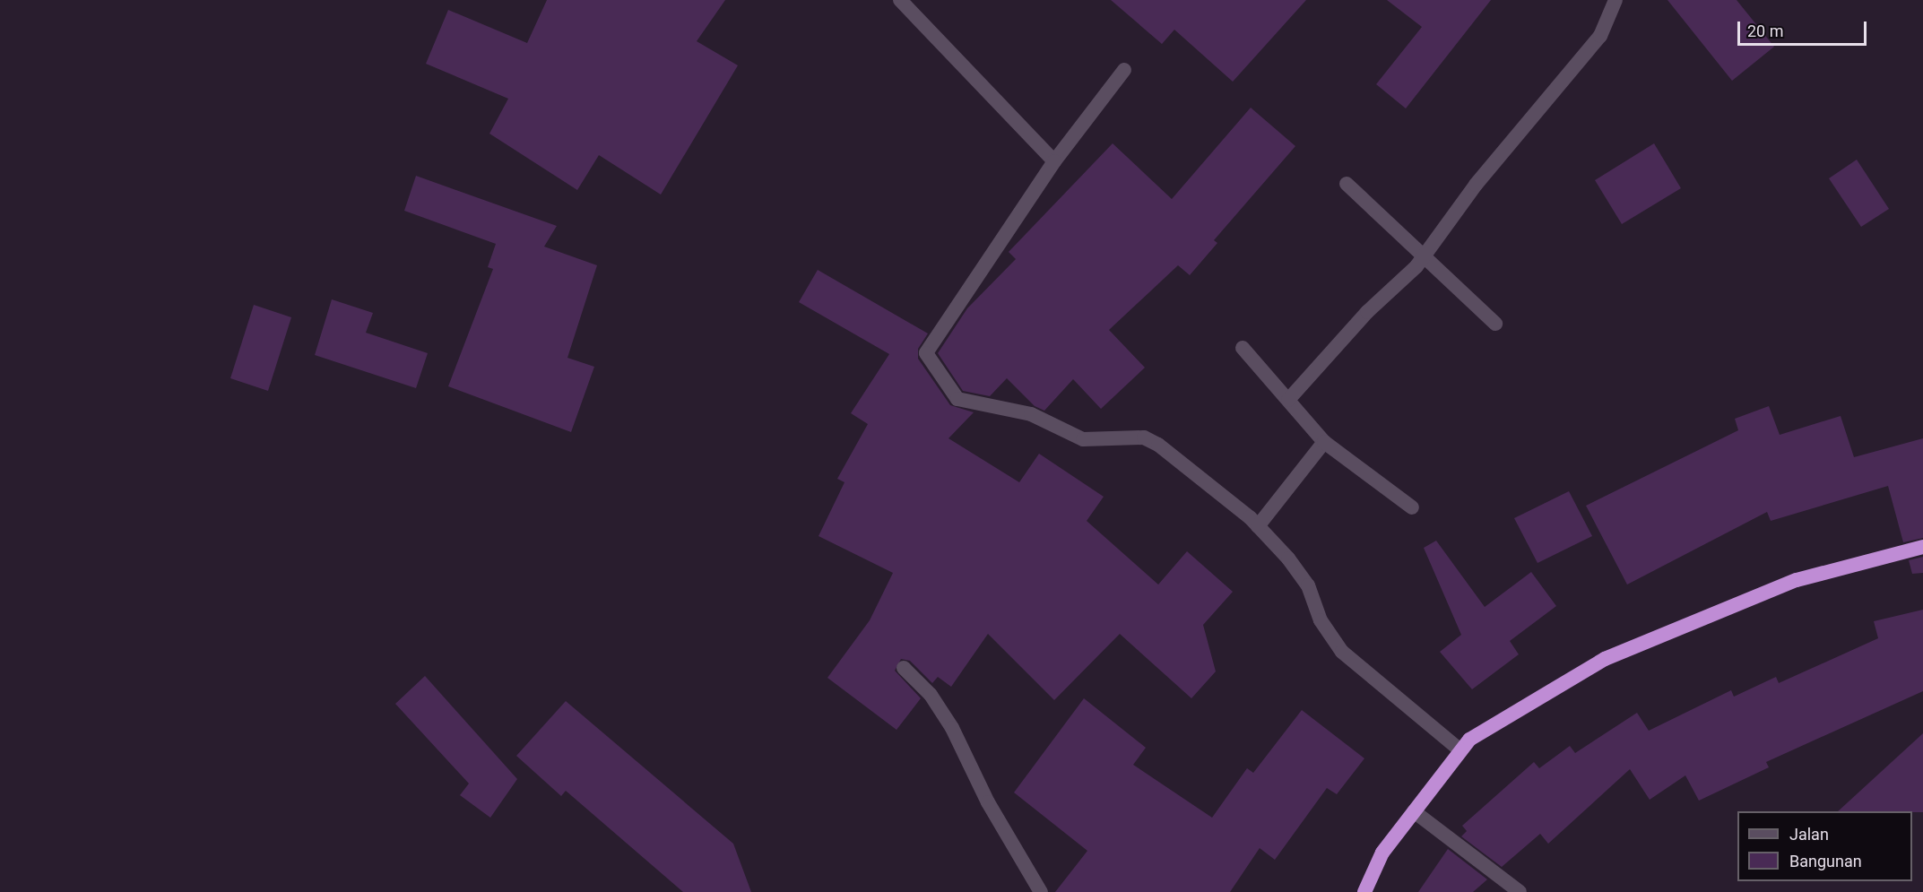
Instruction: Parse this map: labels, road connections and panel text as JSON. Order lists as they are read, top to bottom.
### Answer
{
  "legend": ["Jalan", "Bangunan"],
  "scale_bar": "20 m"
}
